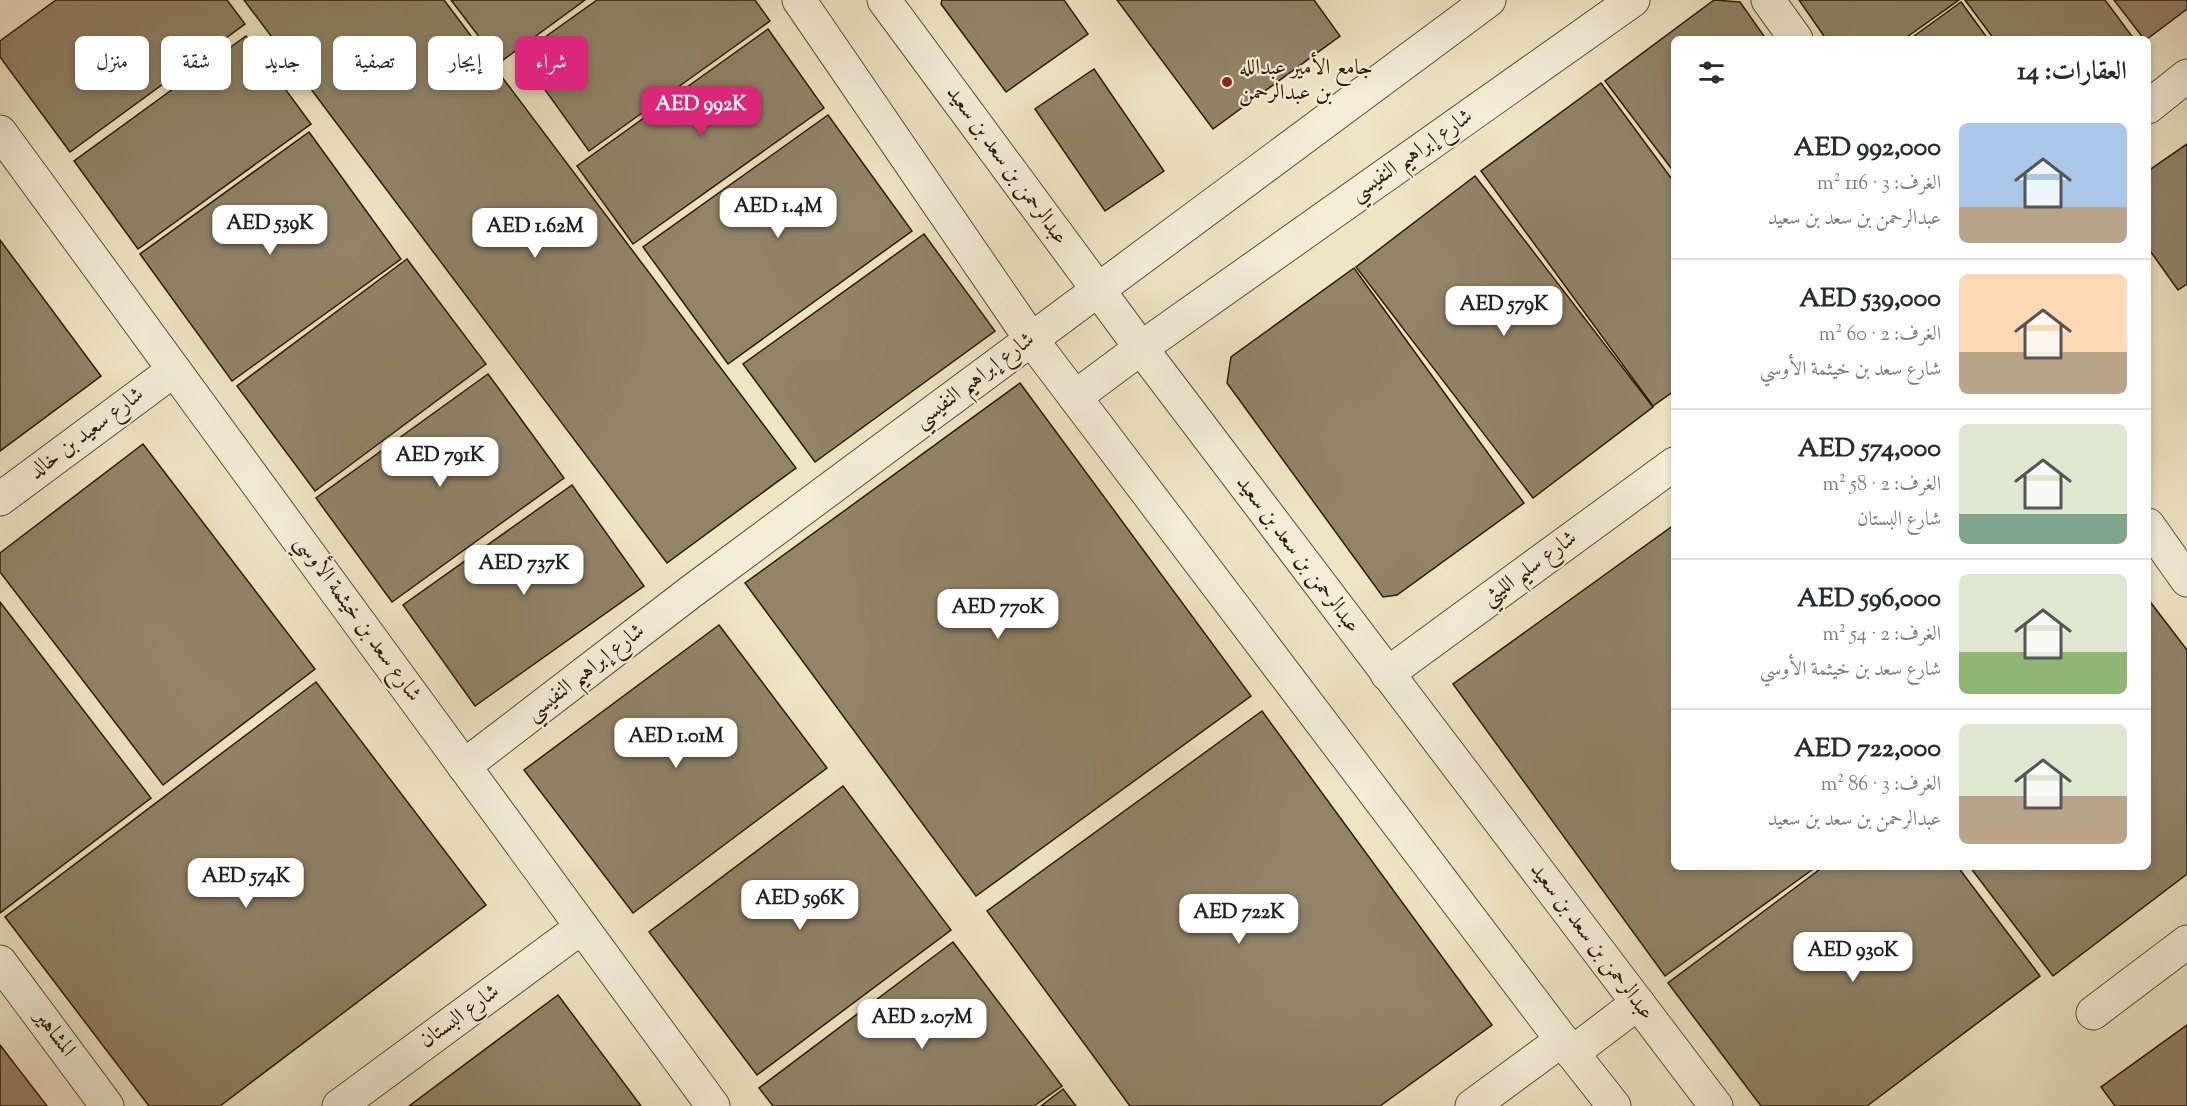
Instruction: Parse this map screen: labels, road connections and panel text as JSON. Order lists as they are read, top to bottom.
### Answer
{
  "streets": {
    "street": [
      "شارع إبراهيم النفيسي",
      "عبدالرحمن بن سعد بن سعيد",
      "شارع سعيد بن خالد",
      "شارع سليم الليثي",
      "شارع سعد بن خيثمة الأوسي",
      "شارع البستان",
      "المشاهير"
    ]
  },
  "crossings": [
    ["شارع إبراهيم النفيسي", "عبدالرحمن بن سعد بن سعيد"],
    ["شارع إبراهيم النفيسي", "شارع سعد بن خيثمة الأوسي"],
    ["عبدالرحمن بن سعد بن سعيد", "شارع سليم الليثي"],
    ["شارع سعيد بن خالد", "شارع سعد بن خيثمة الأوسي"],
    ["شارع سعد بن خيثمة الأوسي", "شارع البستان"]
  ],
  "places": ["جامع الأمير عبدالله بن عبدالرحمن"],
  "page": {
    "chip": [
      "شراء",
      "إيجار",
      "تصفية",
      "جديد",
      "شقة",
      "منزل"
    ],
    "heading": "العقارات: 14",
    "price": [
      "AED 992K",
      "AED 1.4M",
      "AED 539K",
      "AED 1.62M",
      "AED 579K",
      "AED 791K",
      "AED 737K",
      "AED 770K",
      "AED 1.01M",
      "AED 574K",
      "AED 596K",
      "AED 722K",
      "AED 930K",
      "AED 2.07M"
    ],
    "list": [
      {
        "name": "AED 992,000",
        "note": "الغرف: 3 · 116 m² · عبدالرحمن بن سعد بن سعيد"
      },
      {
        "name": "AED 539,000",
        "note": "الغرف: 2 · 60 m² · شارع سعد بن خيثمة الأوسي"
      },
      {
        "name": "AED 574,000",
        "note": "الغرف: 2 · 58 m² · شارع البستان"
      },
      {
        "name": "AED 596,000",
        "note": "الغرف: 2 · 54 m² · شارع سعد بن خيثمة الأوسي"
      },
      {
        "name": "AED 722,000",
        "note": "الغرف: 3 · 86 m² · عبدالرحمن بن سعد بن سعيد"
      }
    ]
  }
}
